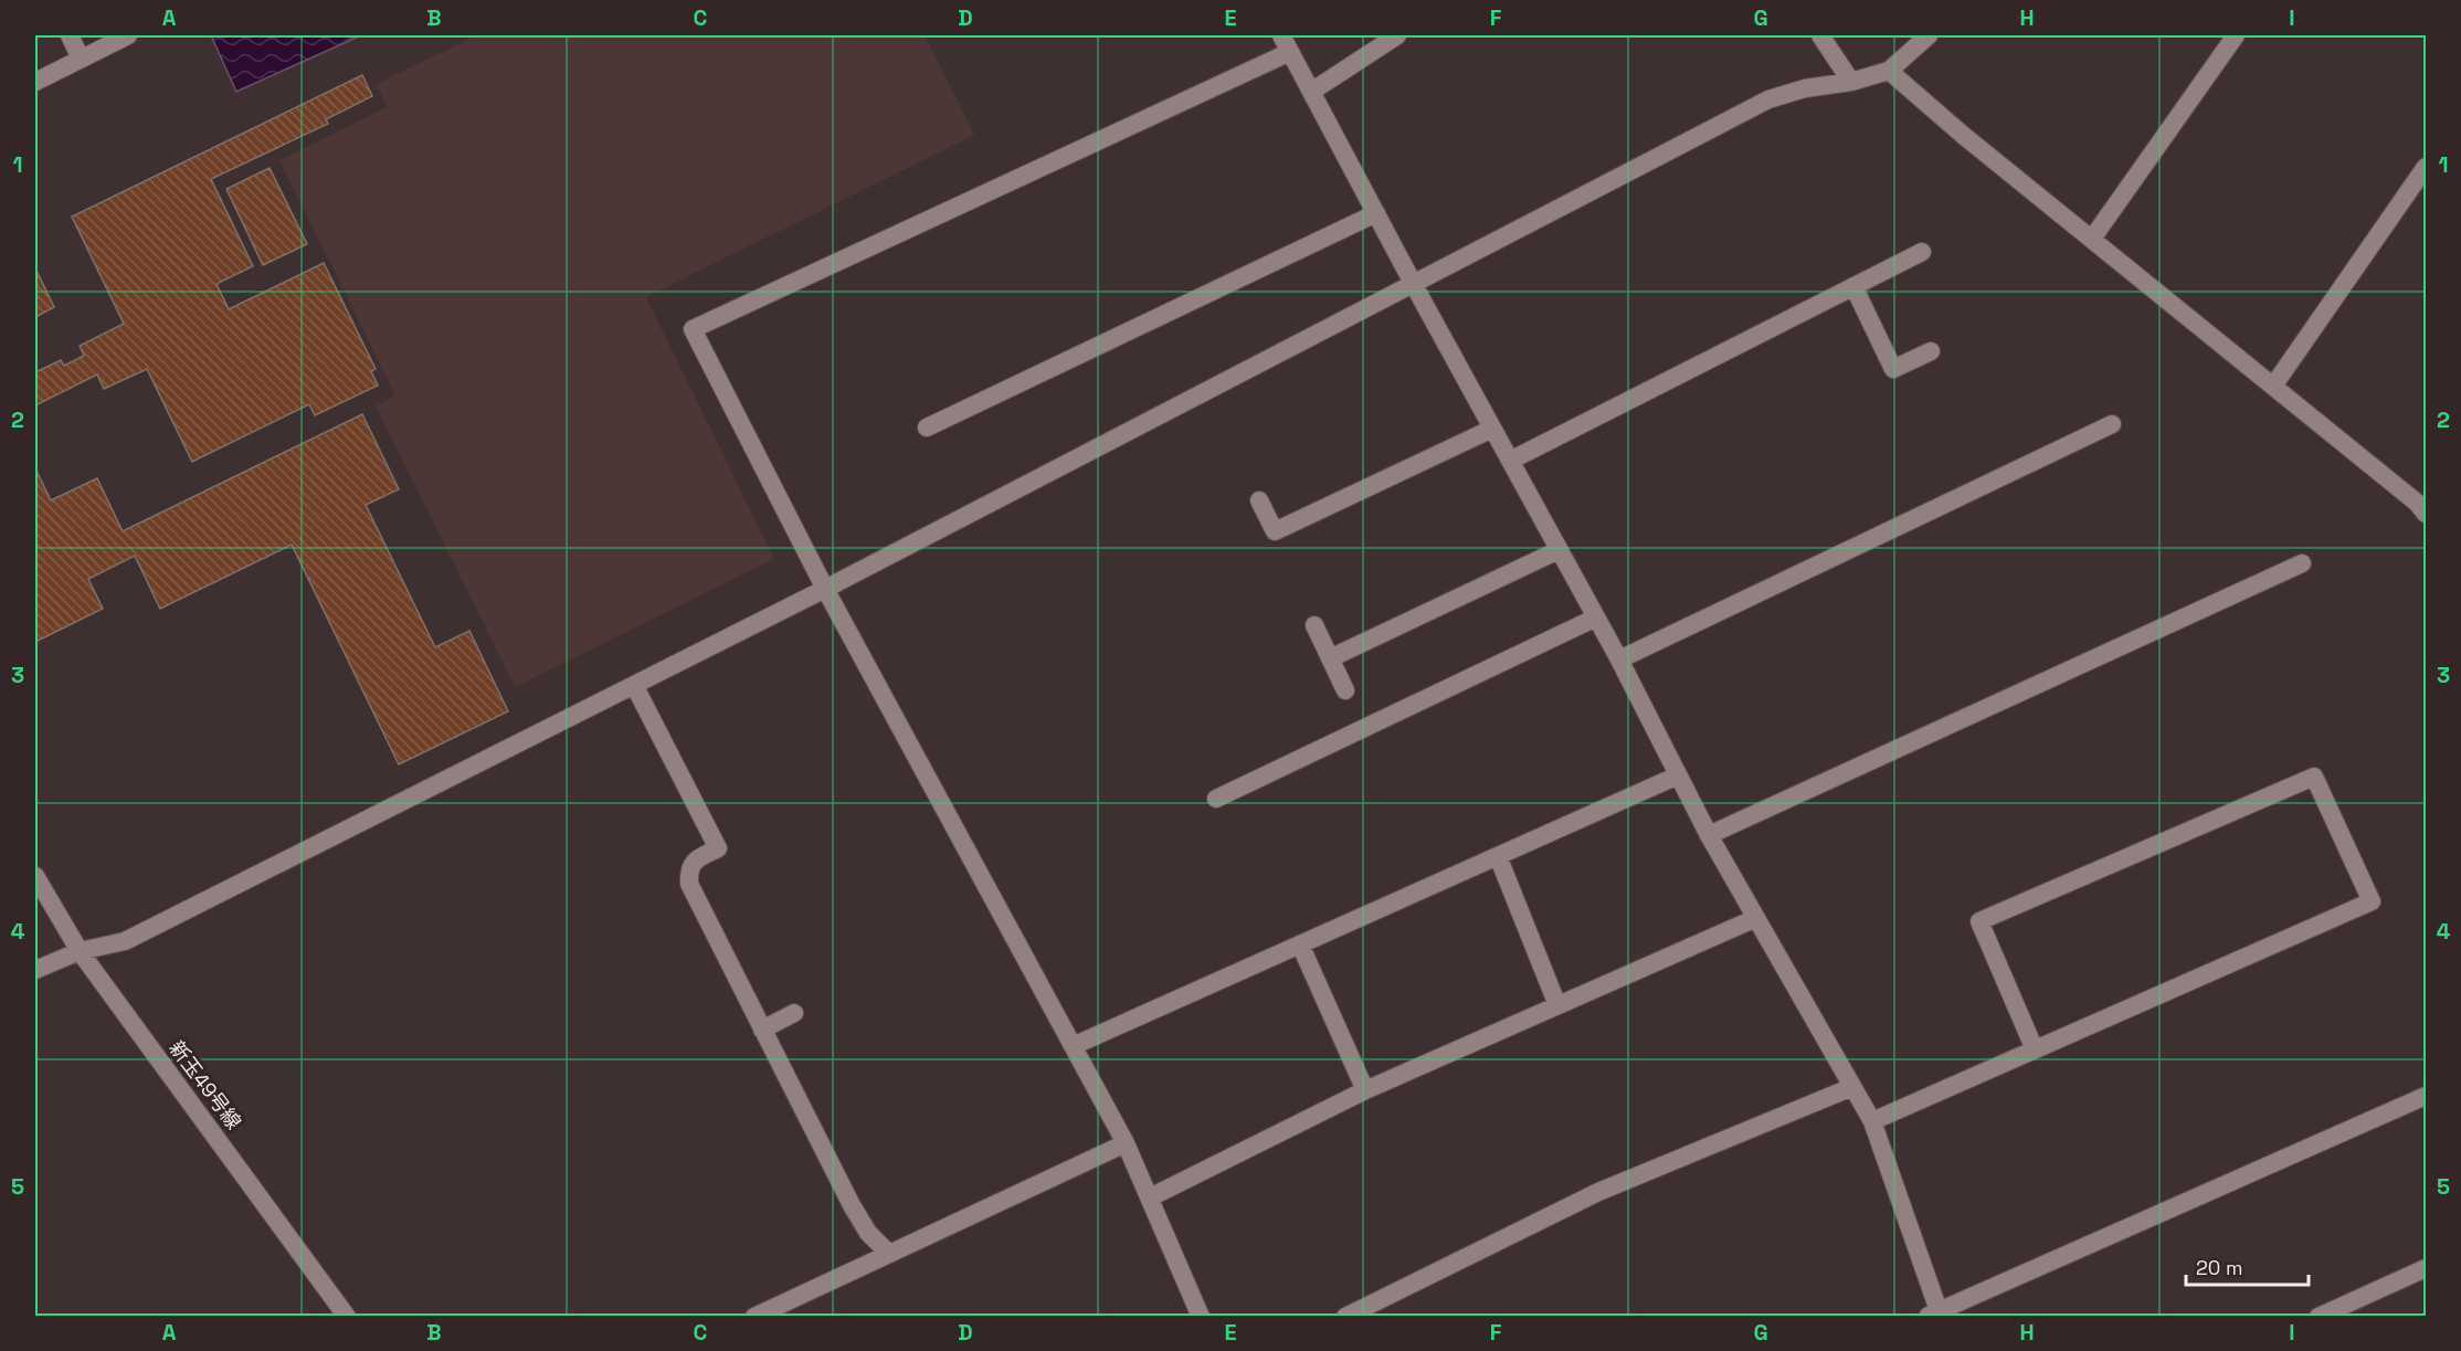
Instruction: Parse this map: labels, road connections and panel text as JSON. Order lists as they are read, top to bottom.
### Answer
{
  "streets": {
    "street": ["新玉49号線"]
  },
  "scale_bar": "20 m",
  "grid": {
    "columns": [
      "A",
      "B",
      "C",
      "D",
      "E",
      "F",
      "G",
      "H",
      "I"
    ],
    "rows": [
      "1",
      "2",
      "3",
      "4",
      "5"
    ]
  }
}
